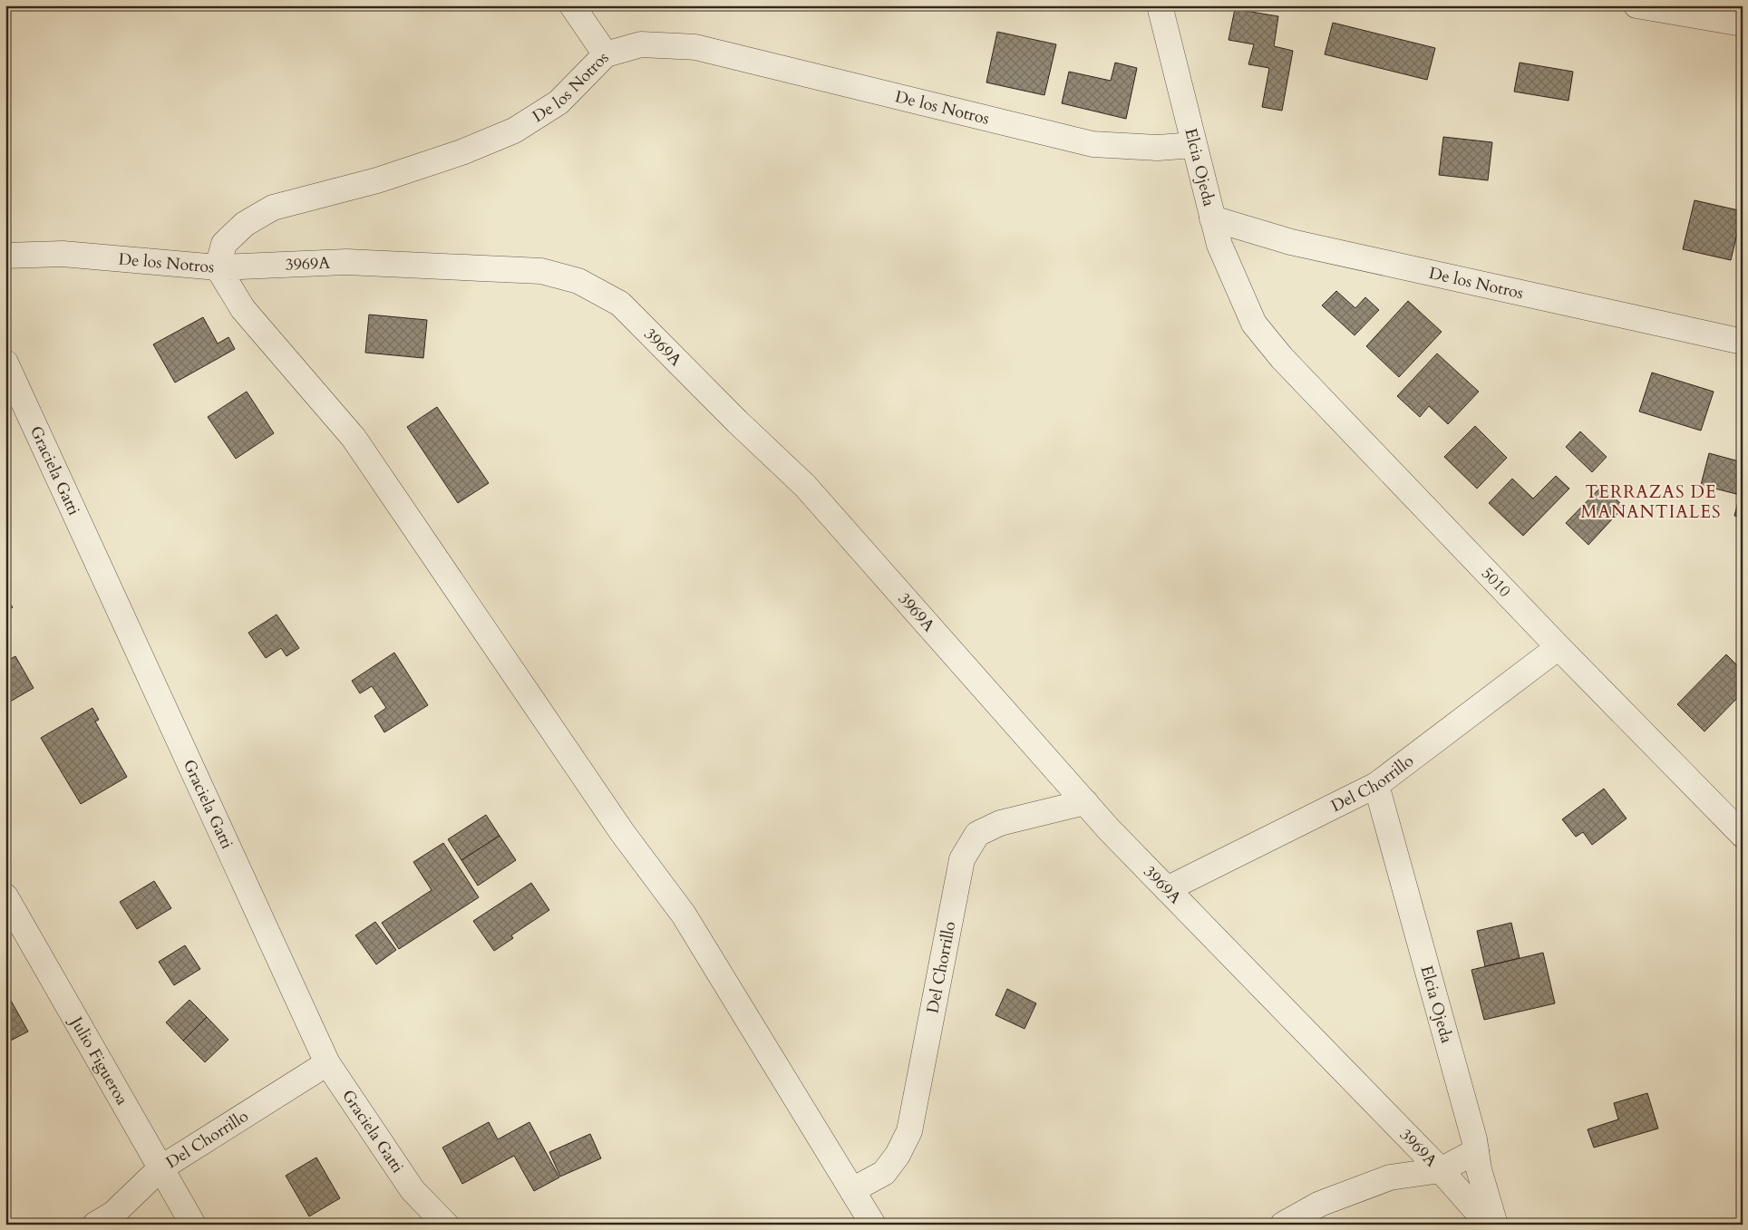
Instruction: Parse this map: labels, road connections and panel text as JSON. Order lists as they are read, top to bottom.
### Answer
{
  "streets": {
    "street": [
      "De los Notros",
      "Elcia Ojeda",
      "3969A",
      "Graciela Gatti",
      "5010",
      "Del Chorrillo",
      "Julio Figueroa"
    ]
  },
  "crossings": [
    ["De los Notros", "Elcia Ojeda"],
    ["De los Notros", "3969A"],
    ["Elcia Ojeda", "5010"],
    ["Elcia Ojeda", "Del Chorrillo"],
    ["3969A", "Del Chorrillo"],
    ["Graciela Gatti", "Del Chorrillo"],
    ["5010", "Del Chorrillo"],
    ["Del Chorrillo", "Julio Figueroa"]
  ],
  "districts": ["TERRAZAS DE MANANTIALES"]
}
